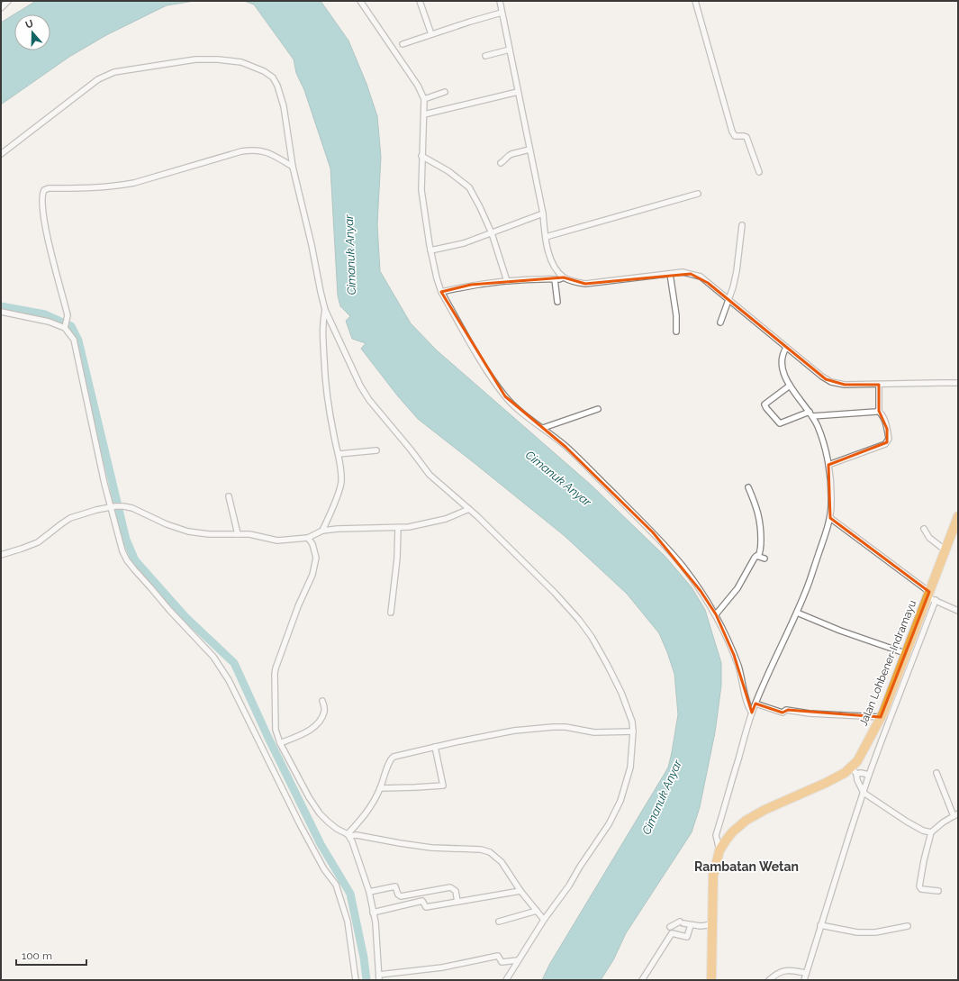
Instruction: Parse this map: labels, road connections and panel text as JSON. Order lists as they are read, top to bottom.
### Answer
{
  "streets": {
    "highway": ["Jalan Lohbener-Indramayu"]
  },
  "districts": ["Rambatan Wetan"],
  "water": ["Cimanuk Anyar"],
  "scale_bar": "100 m",
  "north": "top"
}
